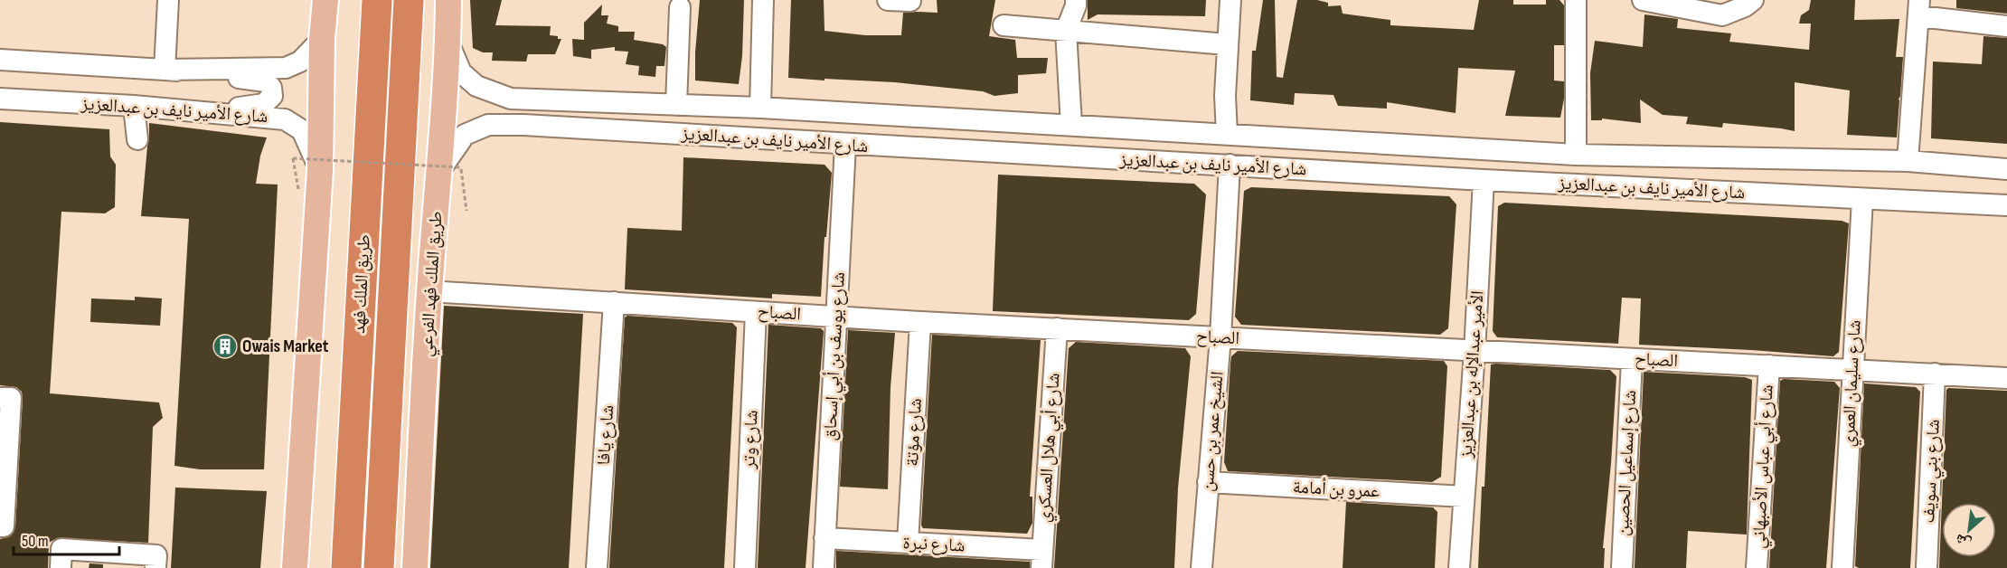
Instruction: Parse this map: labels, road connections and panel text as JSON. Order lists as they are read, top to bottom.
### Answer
{
  "streets": {
    "highway": ["طريق الملك فهد"],
    "main road": ["طريق الملك فهد الفرعي"],
    "street": [
      "شارع الأمير نايف بن عبدالعزيز",
      "الصباح",
      "شارع يوسف بن أبي إسحاق",
      "الأمير عبدالإله بن عبدالعزيز",
      "شارع سليمان العمري",
      "الشيخ عمر بن حسن",
      "شارع مؤتة",
      "شارع يافا",
      "شارع وتر",
      "شارع أبي هلال العسكري",
      "شارع إسماعيل الحصين",
      "شارع أبي عباس الأصبهاني",
      "شارع بني سويف",
      "عمرو بن أمامة",
      "شارع نبرة"
    ]
  },
  "crossings": [
    ["شارع الأمير نايف بن عبدالعزيز", "طريق الملك فهد الفرعي"],
    ["شارع الأمير نايف بن عبدالعزيز", "شارع يوسف بن أبي إسحاق"],
    ["شارع الأمير نايف بن عبدالعزيز", "الأمير عبدالإله بن عبدالعزيز"],
    ["شارع الأمير نايف بن عبدالعزيز", "شارع سليمان العمري"],
    ["شارع الأمير نايف بن عبدالعزيز", "الشيخ عمر بن حسن"],
    ["طريق الملك فهد الفرعي", "الصباح"],
    ["الصباح", "شارع يوسف بن أبي إسحاق"],
    ["الصباح", "الأمير عبدالإله بن عبدالعزيز"],
    ["الصباح", "شارع سليمان العمري"],
    ["الصباح", "الشيخ عمر بن حسن"],
    ["الصباح", "شارع مؤتة"],
    ["الصباح", "شارع يافا"],
    ["الصباح", "شارع وتر"],
    ["الصباح", "شارع أبي هلال العسكري"],
    ["الصباح", "شارع إسماعيل الحصين"],
    ["الصباح", "شارع أبي عباس الأصبهاني"],
    ["الصباح", "شارع بني سويف"],
    ["شارع يوسف بن أبي إسحاق", "شارع نبرة"],
    ["الأمير عبدالإله بن عبدالعزيز", "عمرو بن أمامة"],
    ["الشيخ عمر بن حسن", "عمرو بن أمامة"],
    ["شارع مؤتة", "شارع نبرة"],
    ["شارع أبي هلال العسكري", "شارع نبرة"]
  ],
  "places": {
    "building": ["Owais Market"]
  },
  "scale_bar": "50 m",
  "north": "bottom left"
}
